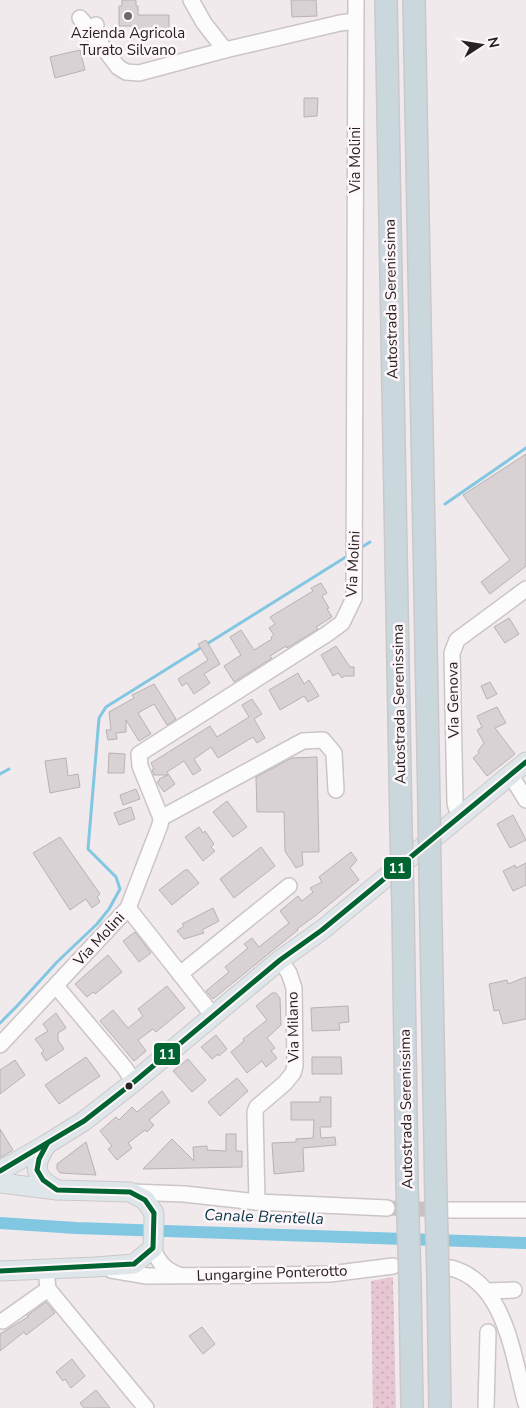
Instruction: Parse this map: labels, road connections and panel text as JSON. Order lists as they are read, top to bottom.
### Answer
{
  "streets": {
    "highway": ["Autostrada Serenissima"],
    "main road": ["Lungargine Ponterotto"],
    "street": ["Via Molini", "Via Genova", "Via Milano"]
  },
  "water": ["Canale Brentella"],
  "places": ["Azienda Agricola Turato Silvano"],
  "lines": ["transit line 11"],
  "north": "right"
}
